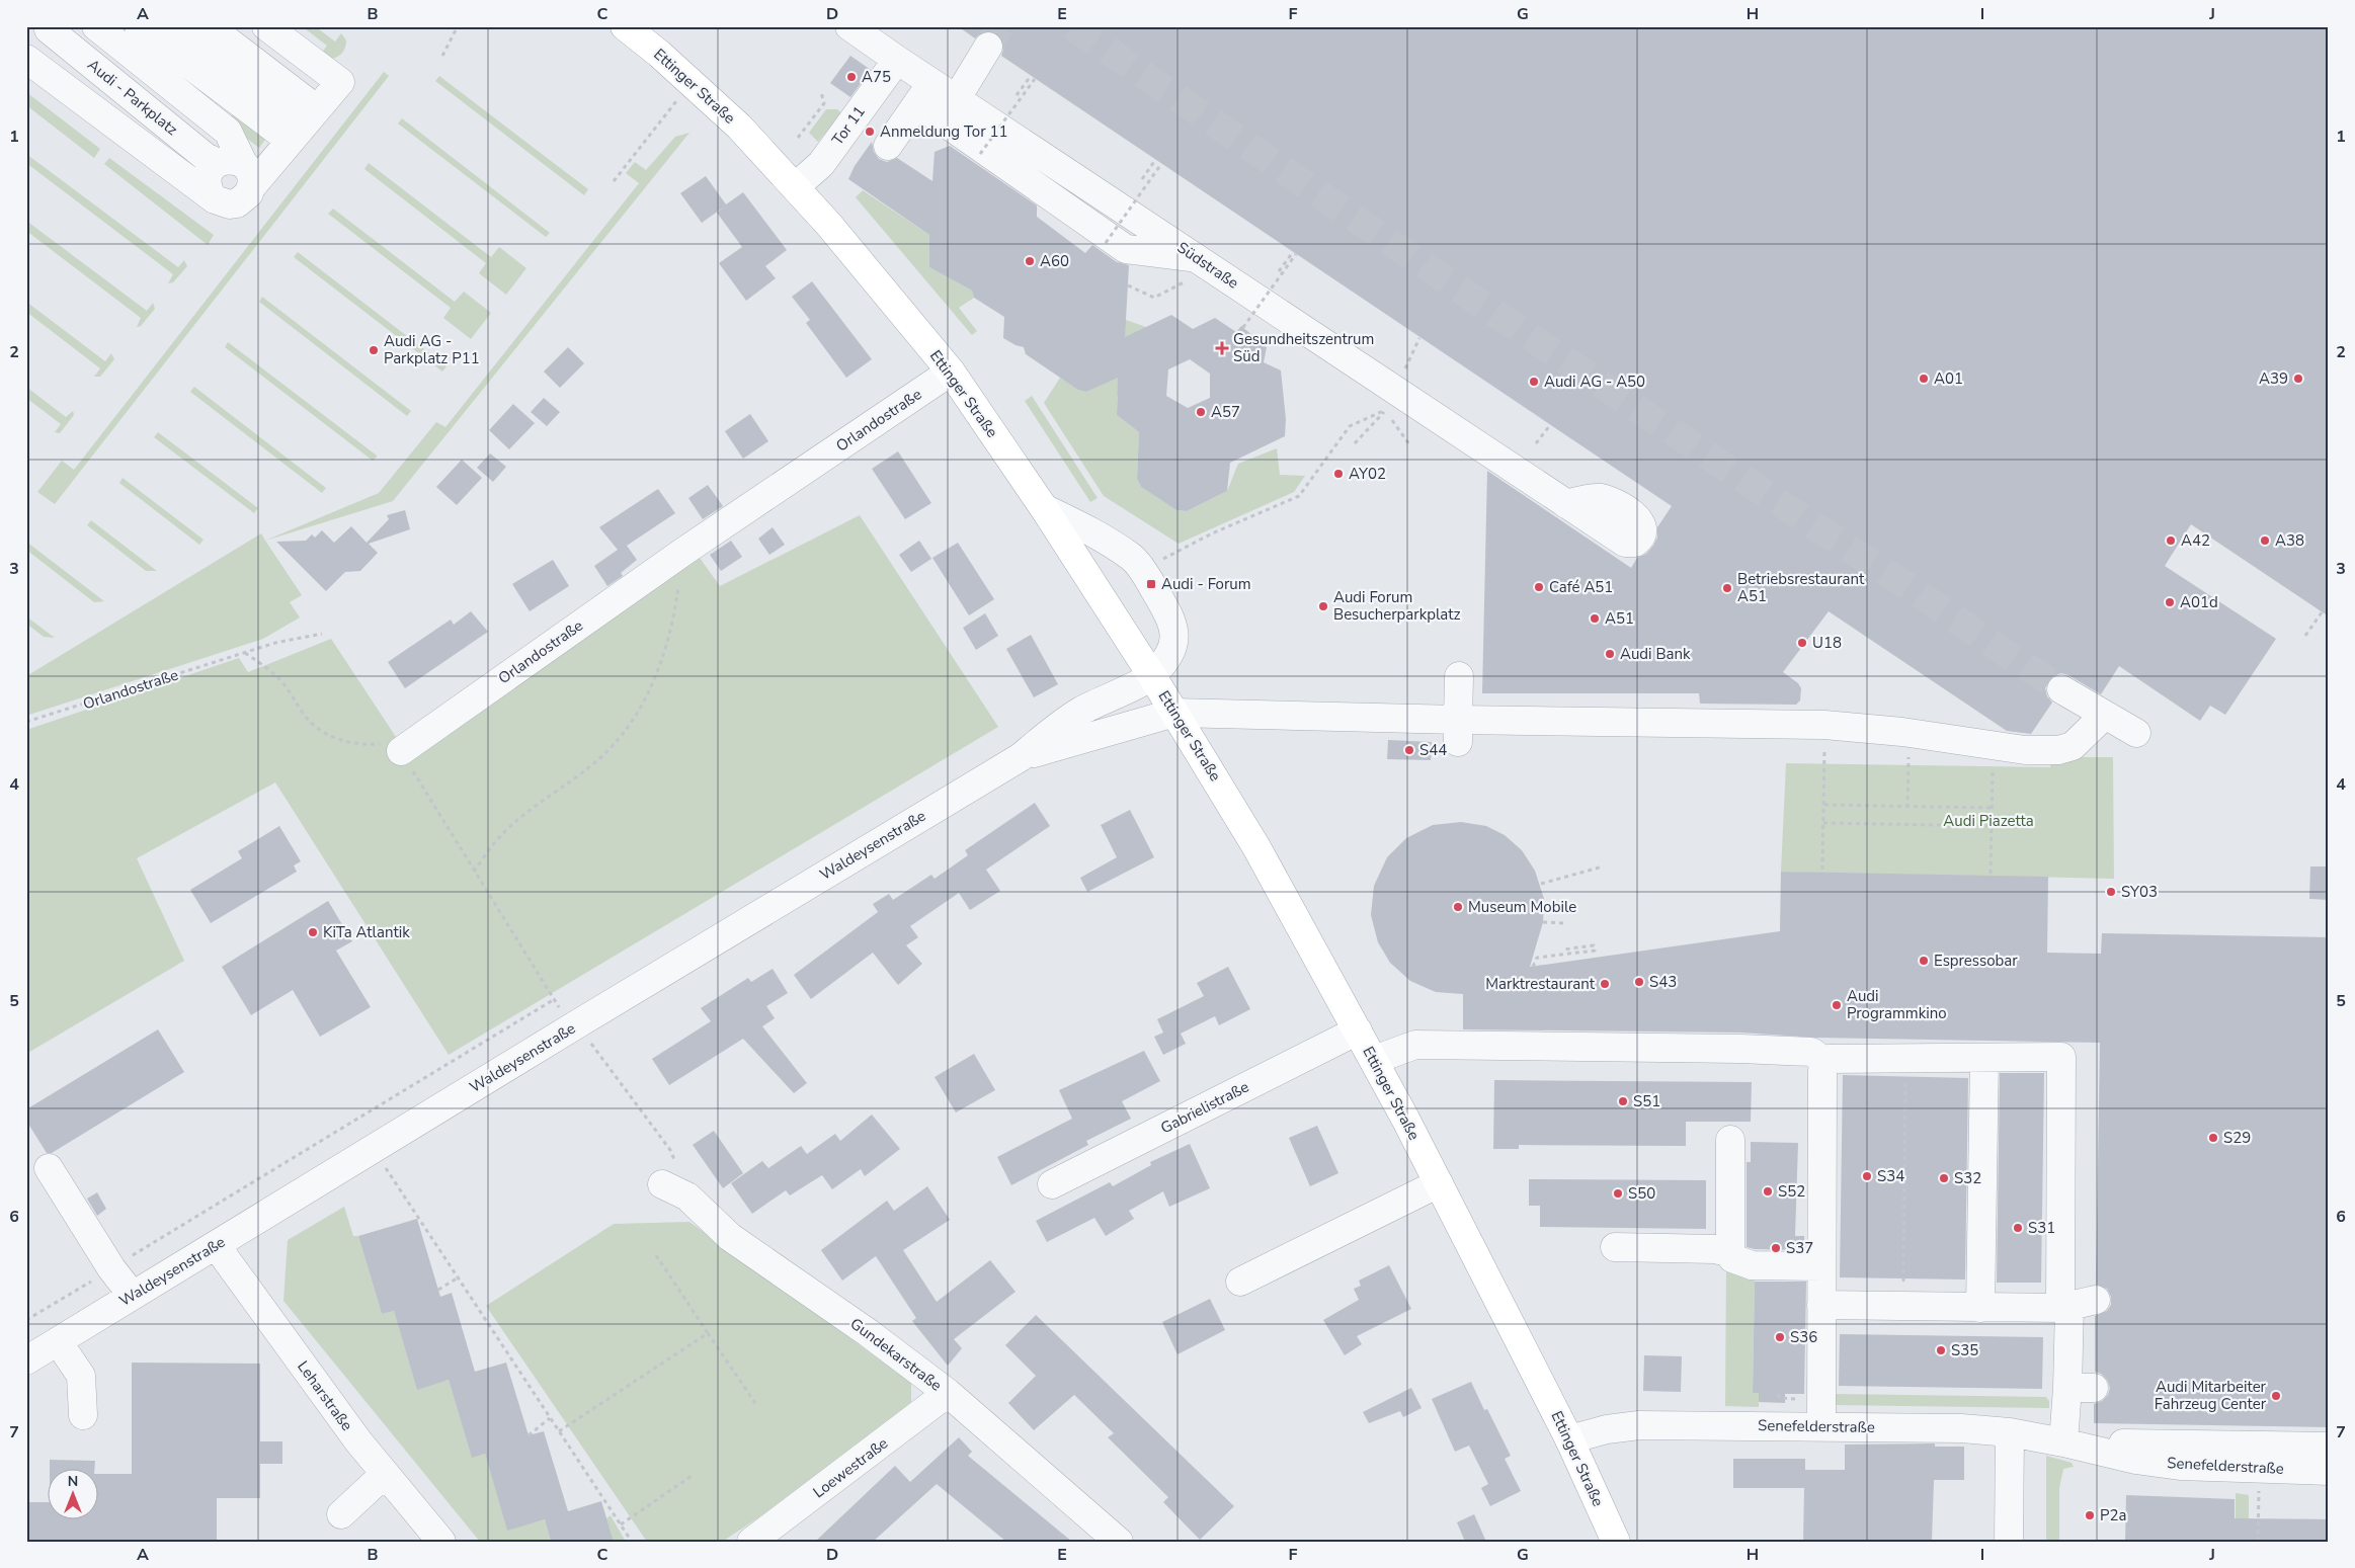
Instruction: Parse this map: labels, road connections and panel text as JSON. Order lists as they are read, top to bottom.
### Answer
{
  "streets": {
    "main road": ["Ettinger Straße"],
    "street": [
      "Audi - Parkplatz",
      "Tor 11",
      "Südstraße",
      "Orlandostraße",
      "Waldeysenstraße",
      "Gabrielistraße",
      "Gundekarstraße",
      "Leharstraße",
      "Senefelderstraße",
      "Loewestraße"
    ]
  },
  "crossings": [
    ["Ettinger Straße", "Tor 11"],
    ["Ettinger Straße", "Orlandostraße"],
    ["Ettinger Straße", "Waldeysenstraße"],
    ["Ettinger Straße", "Gabrielistraße"],
    ["Ettinger Straße", "Senefelderstraße"],
    ["Tor 11", "Südstraße"],
    ["Waldeysenstraße", "Leharstraße"],
    ["Gundekarstraße", "Loewestraße"]
  ],
  "parks": ["Audi Piazetta"],
  "places": {
    "other": [
      "A75",
      "Anmeldung Tor 11",
      "A60",
      "Audi AG - Parkplatz P11",
      "A01",
      "A39",
      "Audi AG - A50",
      "A57",
      "AY02",
      "A42",
      "A38",
      "Café A51",
      "Betriebsrestaurant A51",
      "A01d",
      "Audi Forum Besucherparkplatz",
      "A51",
      "U18",
      "Audi Bank",
      "S44",
      "SY03",
      "Museum Mobile",
      "KiTa Atlantik",
      "Espressobar",
      "S43",
      "Marktrestaurant",
      "Audi Programmkino",
      "S51",
      "S29",
      "S34",
      "S32",
      "S52",
      "S50",
      "S31",
      "S37",
      "S36",
      "S35",
      "Audi Mitarbeiter Fahrzeug Center",
      "P2a"
    ],
    "health": ["Gesundheitszentrum Süd"],
    "transit": ["Audi - Forum"]
  },
  "north": "top",
  "grid": {
    "columns": [
      "A",
      "B",
      "C",
      "D",
      "E",
      "F",
      "G",
      "H",
      "I",
      "J"
    ],
    "rows": [
      "1",
      "2",
      "3",
      "4",
      "5",
      "6",
      "7"
    ]
  }
}
